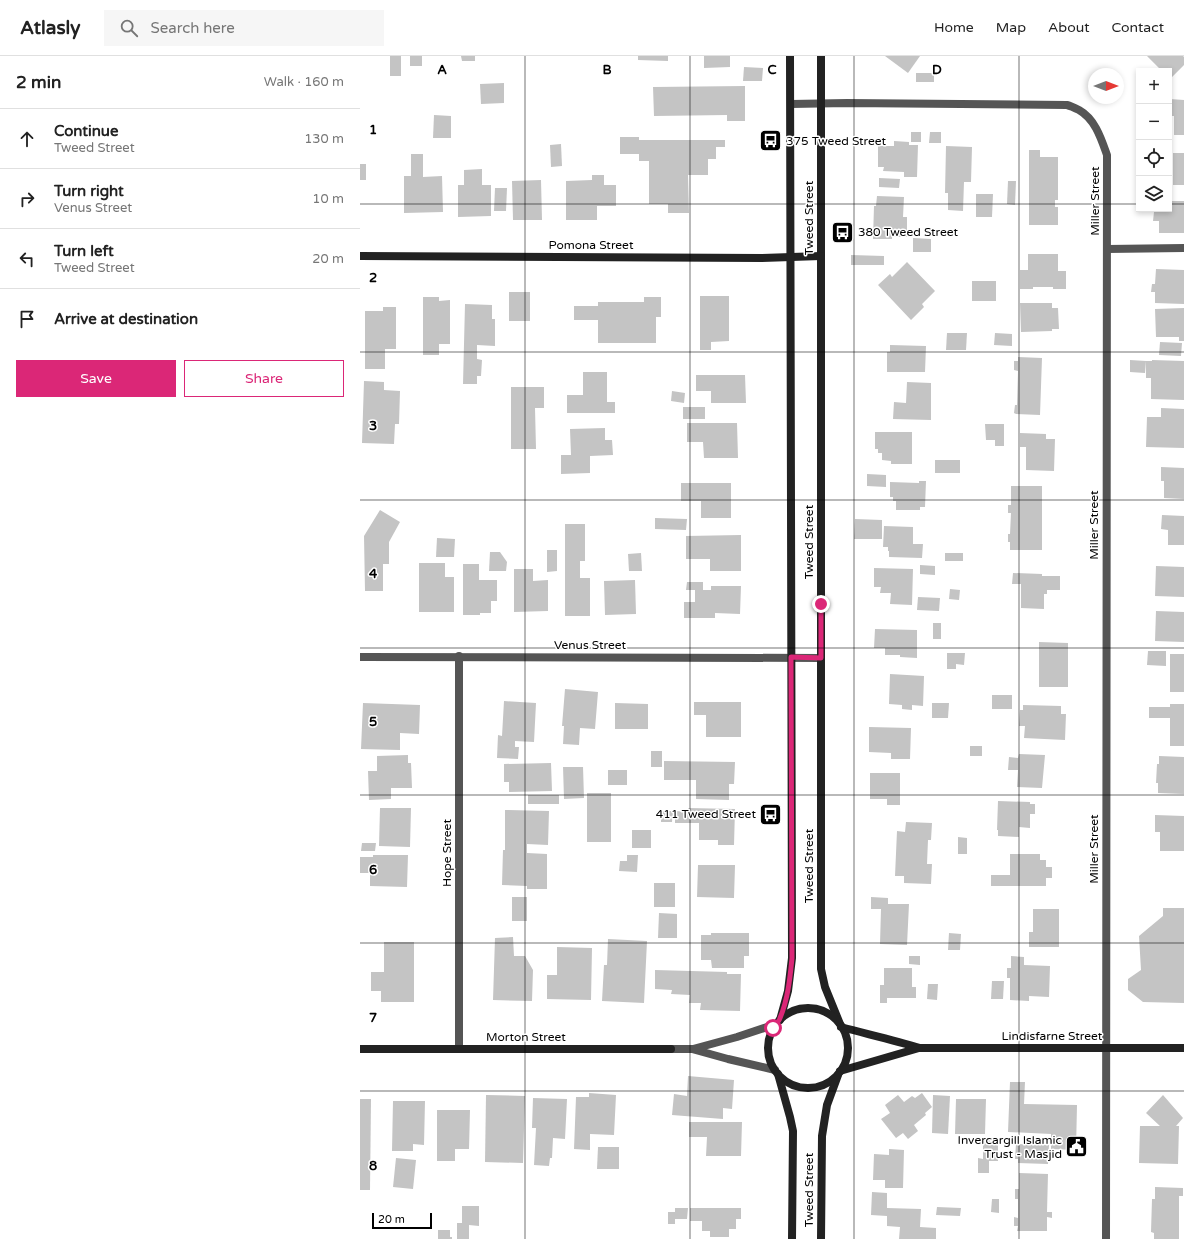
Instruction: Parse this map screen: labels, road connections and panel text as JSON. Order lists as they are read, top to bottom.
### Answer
{
  "streets": {
    "main road": [
      "Tweed Street",
      "Pomona Street",
      "Lindisfarne Street",
      "Morton Street"
    ],
    "street": ["Miller Street", "Venus Street", "Hope Street"]
  },
  "crossings": [
    ["Miller Street", "Tweed Street"],
    ["Miller Street", "Lindisfarne Street"],
    ["Tweed Street", "Pomona Street"],
    ["Tweed Street", "Venus Street"],
    ["Tweed Street", "Lindisfarne Street"],
    ["Tweed Street", "Morton Street"],
    ["Venus Street", "Hope Street"],
    ["Hope Street", "Morton Street"],
    ["Lindisfarne Street", "Morton Street"]
  ],
  "places": {
    "bus stop": ["375 Tweed Street", "380 Tweed Street", "411 Tweed Street"],
    "public building": ["Invercargill Islamic Trust - Masjid"]
  },
  "scale_bar": "20 m",
  "north": "right",
  "page": {
    "header": "Atlasly",
    "search": "Search here",
    "nav": [
      "Home",
      "Map",
      "About",
      "Contact"
    ],
    "heading": ["2 min", "Walk · 160 m"],
    "map_buttons": ["+", "−"],
    "list": [
      ["Continue", "Tweed Street", "130 m"],
      ["Turn right", "Venus Street", "10 m"],
      ["Turn left", "Tweed Street", "20 m"],
      "Arrive at destination"
    ],
    "buttons": ["Save", "Share"],
    "scale": "20 m"
  },
  "grid": {
    "columns": [
      "A",
      "B",
      "C",
      "D"
    ],
    "rows": [
      "1",
      "2",
      "3",
      "4",
      "5",
      "6",
      "7",
      "8"
    ]
  }
}
